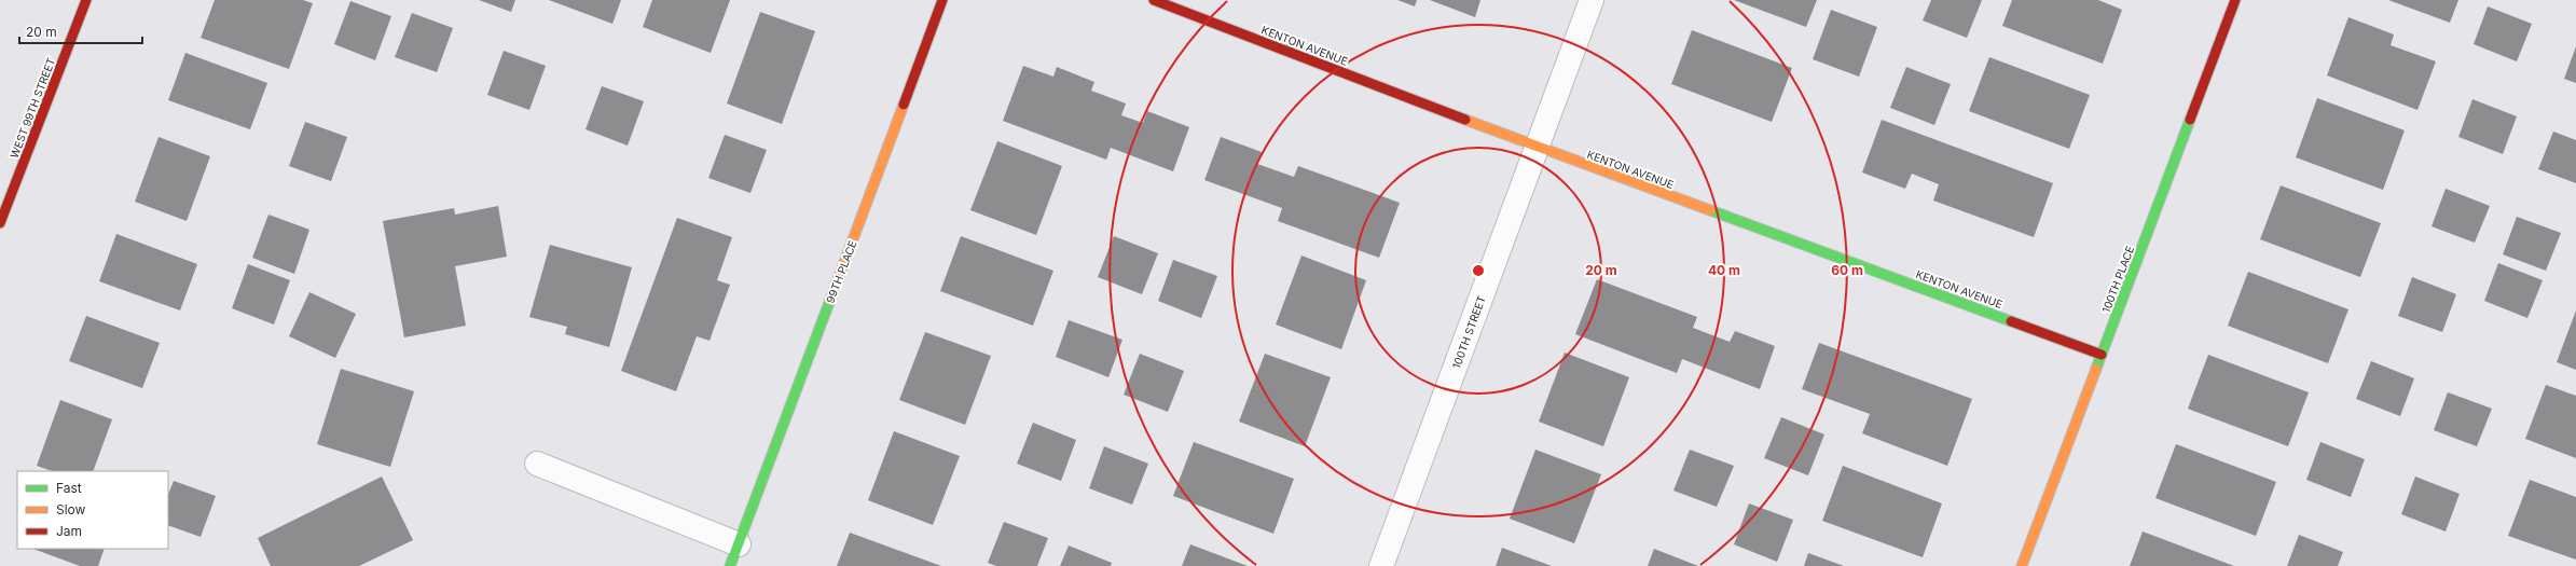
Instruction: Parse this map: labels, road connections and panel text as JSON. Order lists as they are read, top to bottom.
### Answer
{
  "streets": {
    "street": [
      "KENTON AVENUE",
      "WEST 99TH STREET",
      "99TH PLACE",
      "100TH PLACE",
      "100TH STREET"
    ]
  },
  "crossings": [
    ["KENTON AVENUE", "100TH PLACE"],
    ["KENTON AVENUE", "100TH STREET"]
  ],
  "legend": ["Fast", "Slow", "Jam"],
  "scale_bar": "20 m",
  "rings": ["20 m", "40 m", "60 m"]
}
